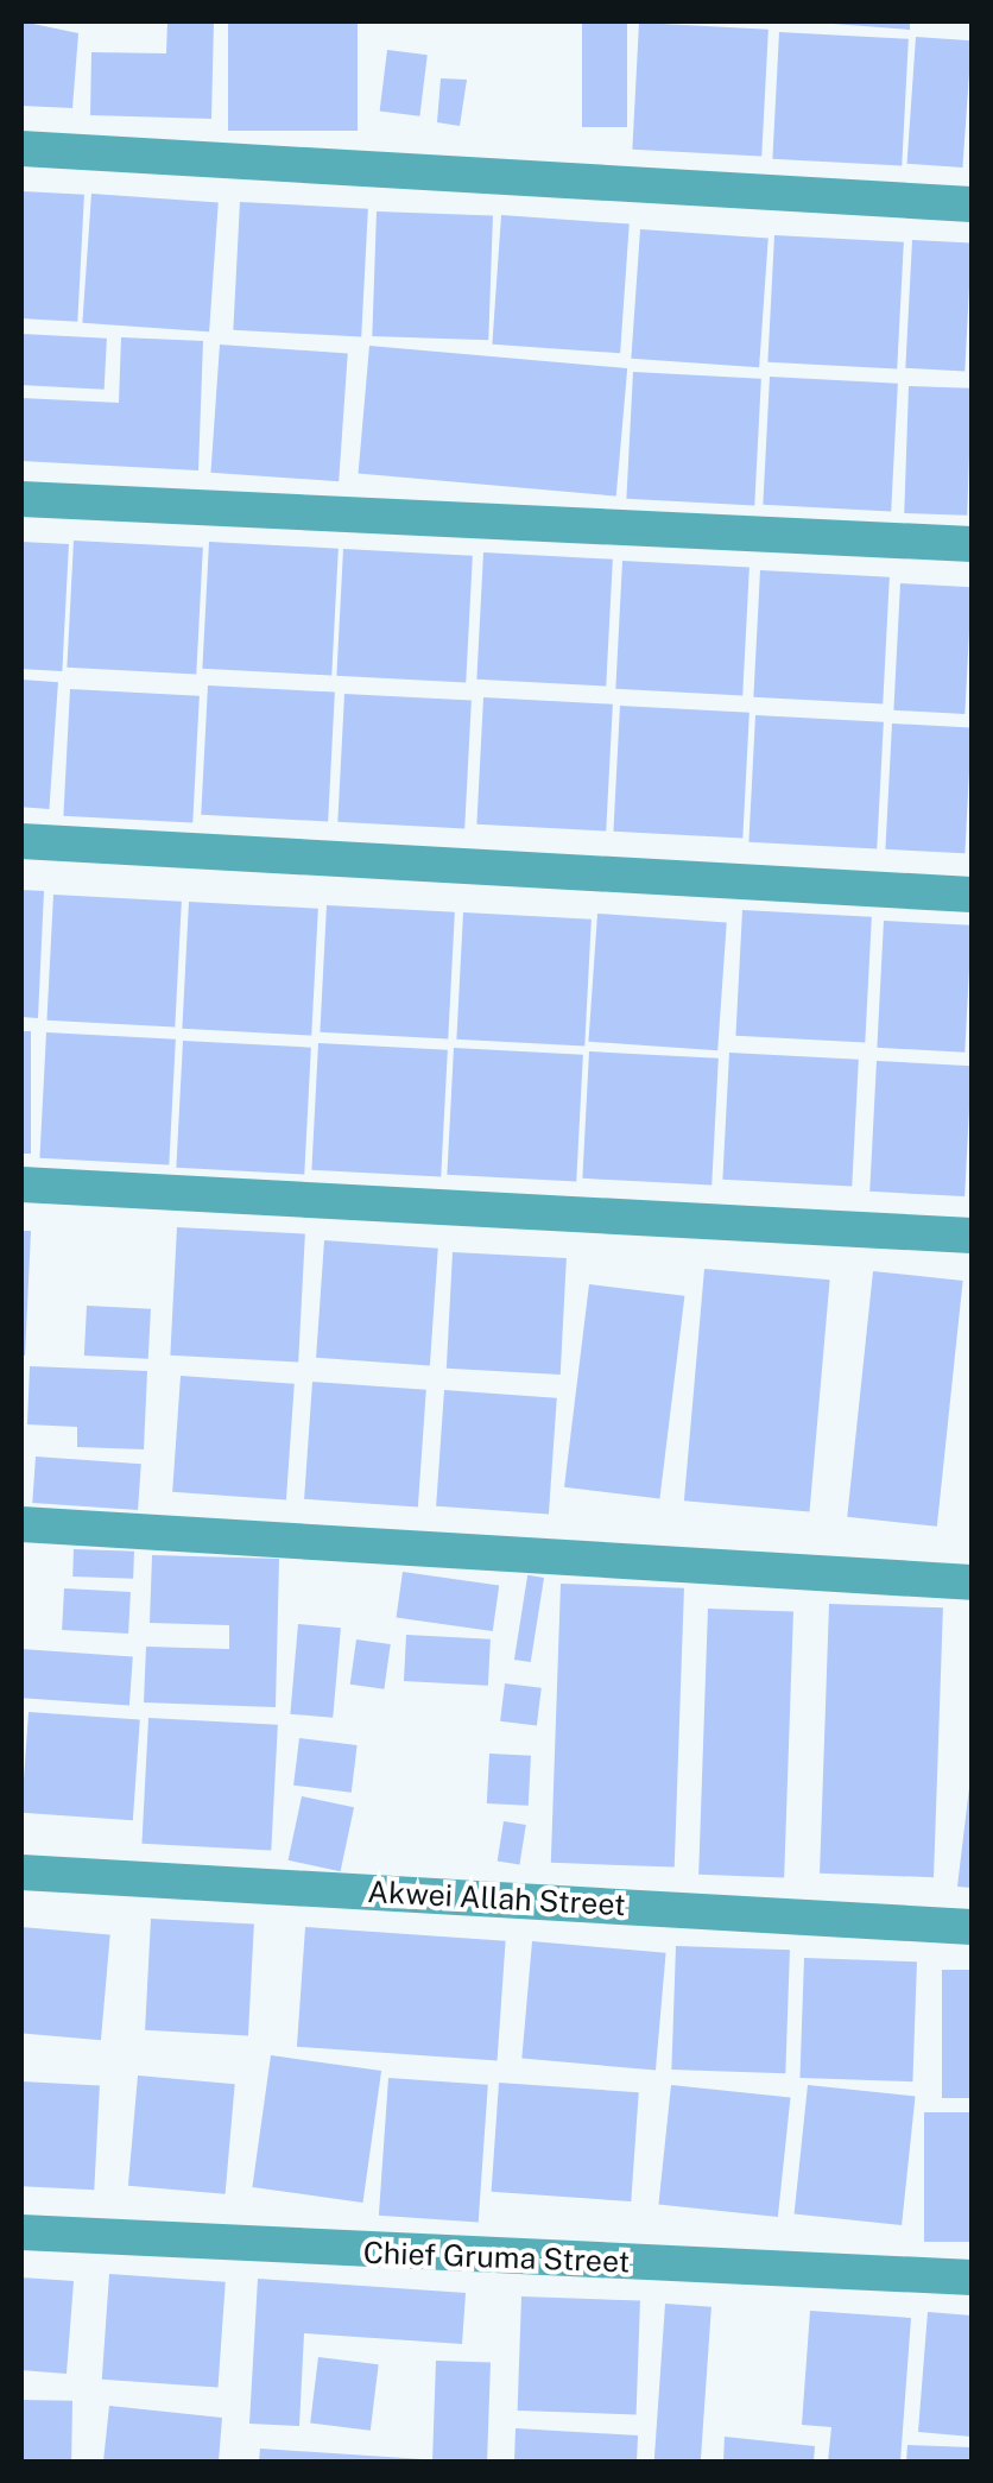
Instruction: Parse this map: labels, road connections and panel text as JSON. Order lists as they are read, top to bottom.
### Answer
{
  "streets": {
    "street": ["Akwei Allah Street", "Chief Gruma Street"]
  }
}
